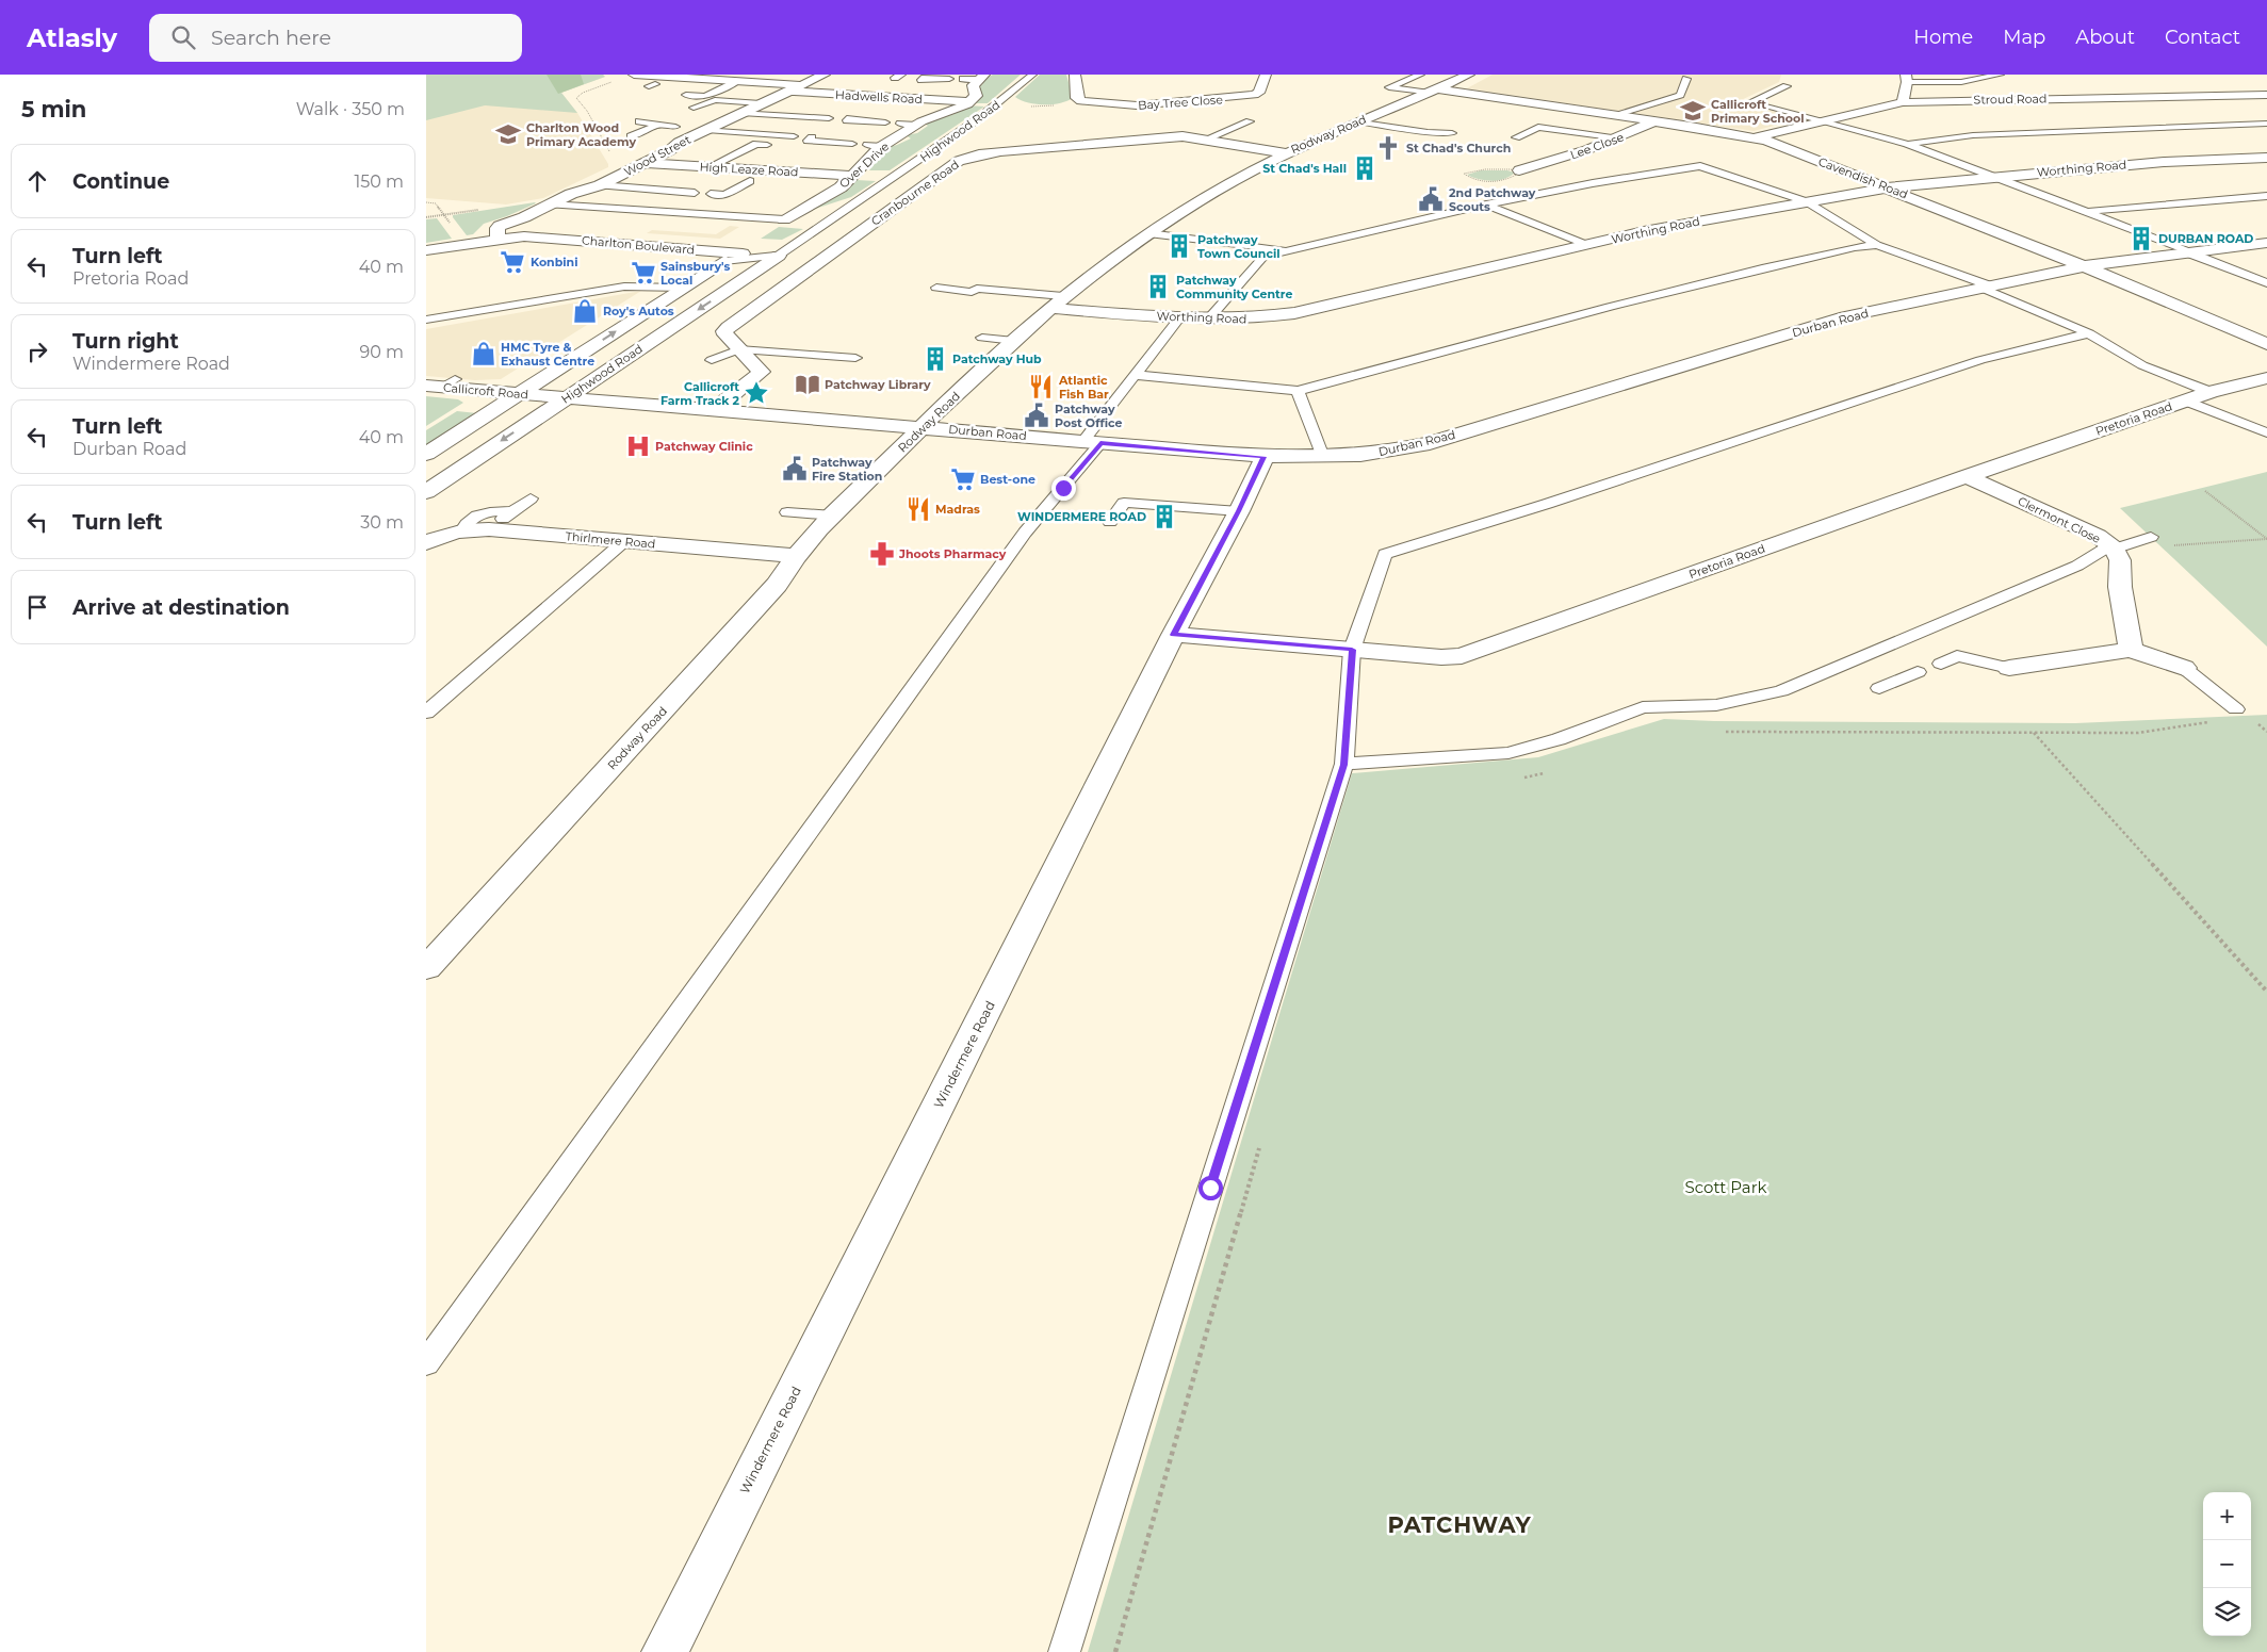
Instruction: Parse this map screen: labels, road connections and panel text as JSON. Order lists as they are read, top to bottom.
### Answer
{
  "streets": {
    "street": [
      "Hadwells Road",
      "Stroud Road",
      "Bay Tree Close",
      "Highwood Road",
      "Rodway Road",
      "Lee Close",
      "Wood Street",
      "Over Drive",
      "Worthing Road",
      "High Leaze Road",
      "Cavendish Road",
      "Cranbourne Road",
      "Charlton Boulevard",
      "Durban Road",
      "Callicroft Road",
      "Pretoria Road",
      "Clermont Close",
      "Thirlmere Road",
      "Windermere Road"
    ]
  },
  "crossings": [
    ["Hadwells Road", "Wood Street"],
    ["Hadwells Road", "Over Drive"],
    ["Stroud Road", "Cavendish Road"],
    ["Highwood Road", "Charlton Boulevard"],
    ["Highwood Road", "Durban Road"],
    ["Highwood Road", "Callicroft Road"],
    ["Rodway Road", "Worthing Road"],
    ["Rodway Road", "Cavendish Road"],
    ["Rodway Road", "Cranbourne Road"],
    ["Rodway Road", "Durban Road"],
    ["Rodway Road", "Thirlmere Road"],
    ["Lee Close", "Cavendish Road"],
    ["Wood Street", "High Leaze Road"],
    ["Wood Street", "Charlton Boulevard"],
    ["Over Drive", "High Leaze Road"],
    ["Worthing Road", "Cavendish Road"],
    ["Cavendish Road", "Durban Road"],
    ["Cranbourne Road", "Durban Road"],
    ["Durban Road", "Callicroft Road"],
    ["Durban Road", "Windermere Road"],
    ["Pretoria Road", "Clermont Close"],
    ["Pretoria Road", "Windermere Road"]
  ],
  "districts": ["PATCHWAY"],
  "parks": ["Scott Park"],
  "places": {
    "school or university": ["Callicroft Primary School", "Charlton Wood Primary Academy"],
    "church": ["St Chad's Church"],
    "building": [
      "St Chad's Hall",
      "DURBAN ROAD",
      "Patchway Town Council",
      "Patchway Community Centre",
      "Patchway Hub",
      "WINDERMERE ROAD"
    ],
    "public building": ["2nd Patchway Scouts", "Patchway Post Office", "Patchway Fire Station"],
    "supermarket": ["Konbini", "Sainsbury's Local", "Best-one"],
    "shop": ["Roy's Autos", "HMC Tyre & Exhaust Centre"],
    "library": ["Patchway Library"],
    "restaurant": ["Atlantic Fish Bar", "Madras"],
    "place": ["Callicroft Farm Track 2"],
    "hospital": ["Patchway Clinic"],
    "pharmacy": ["Jhoots Pharmacy"]
  },
  "page": {
    "header": "Atlasly",
    "search": "Search here",
    "nav": [
      "Home",
      "Map",
      "About",
      "Contact"
    ],
    "heading": ["5 min", "Walk · 350 m"],
    "list": [
      ["Continue", "150 m"],
      ["Turn left", "Pretoria Road", "40 m"],
      ["Turn right", "Windermere Road", "90 m"],
      ["Turn left", "Durban Road", "40 m"],
      ["Turn left", "30 m"],
      "Arrive at destination"
    ],
    "map_buttons": ["+", "−"]
  }
}
